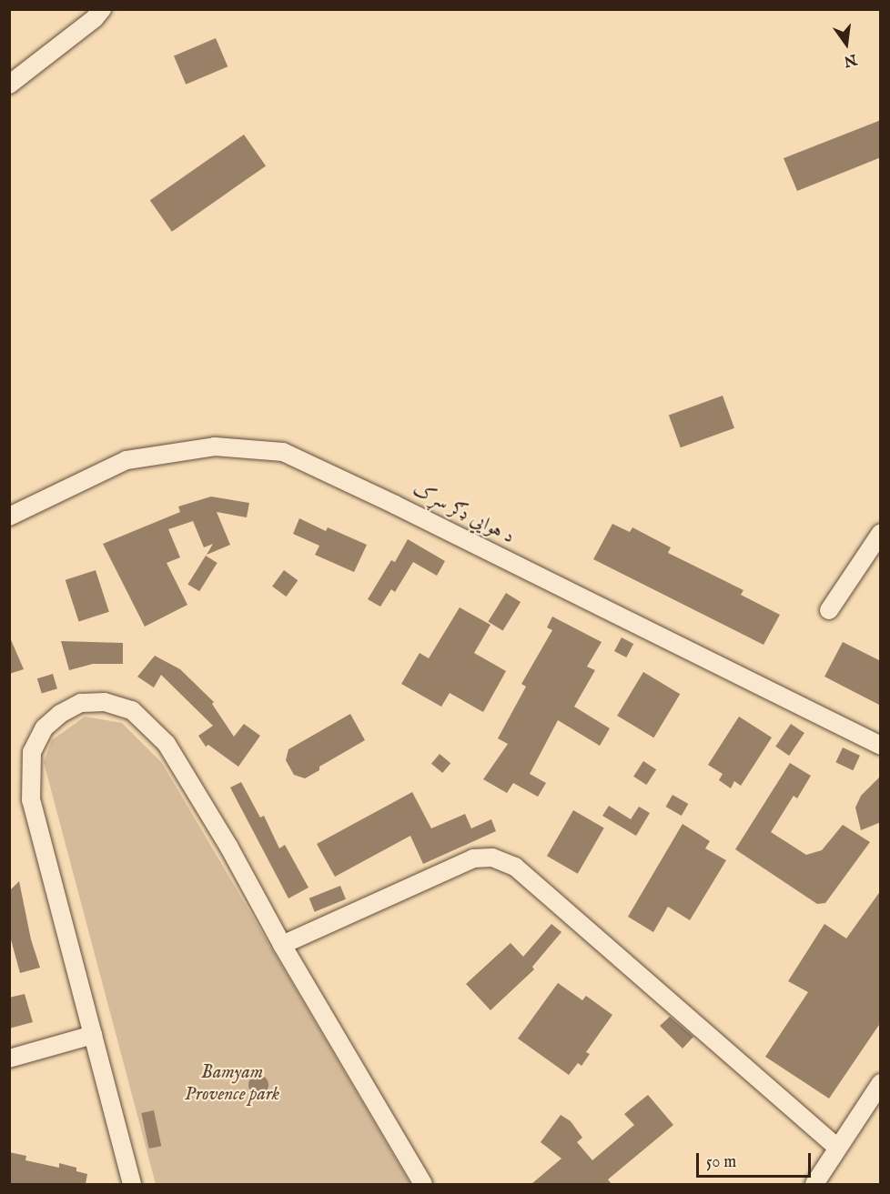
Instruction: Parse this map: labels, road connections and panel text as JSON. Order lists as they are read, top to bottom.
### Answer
{
  "streets": {
    "street": ["د هوايي ډګر سړک"]
  },
  "parks": ["Bamyam Provence park"],
  "scale_bar": "50 m",
  "north": "bottom"
}
